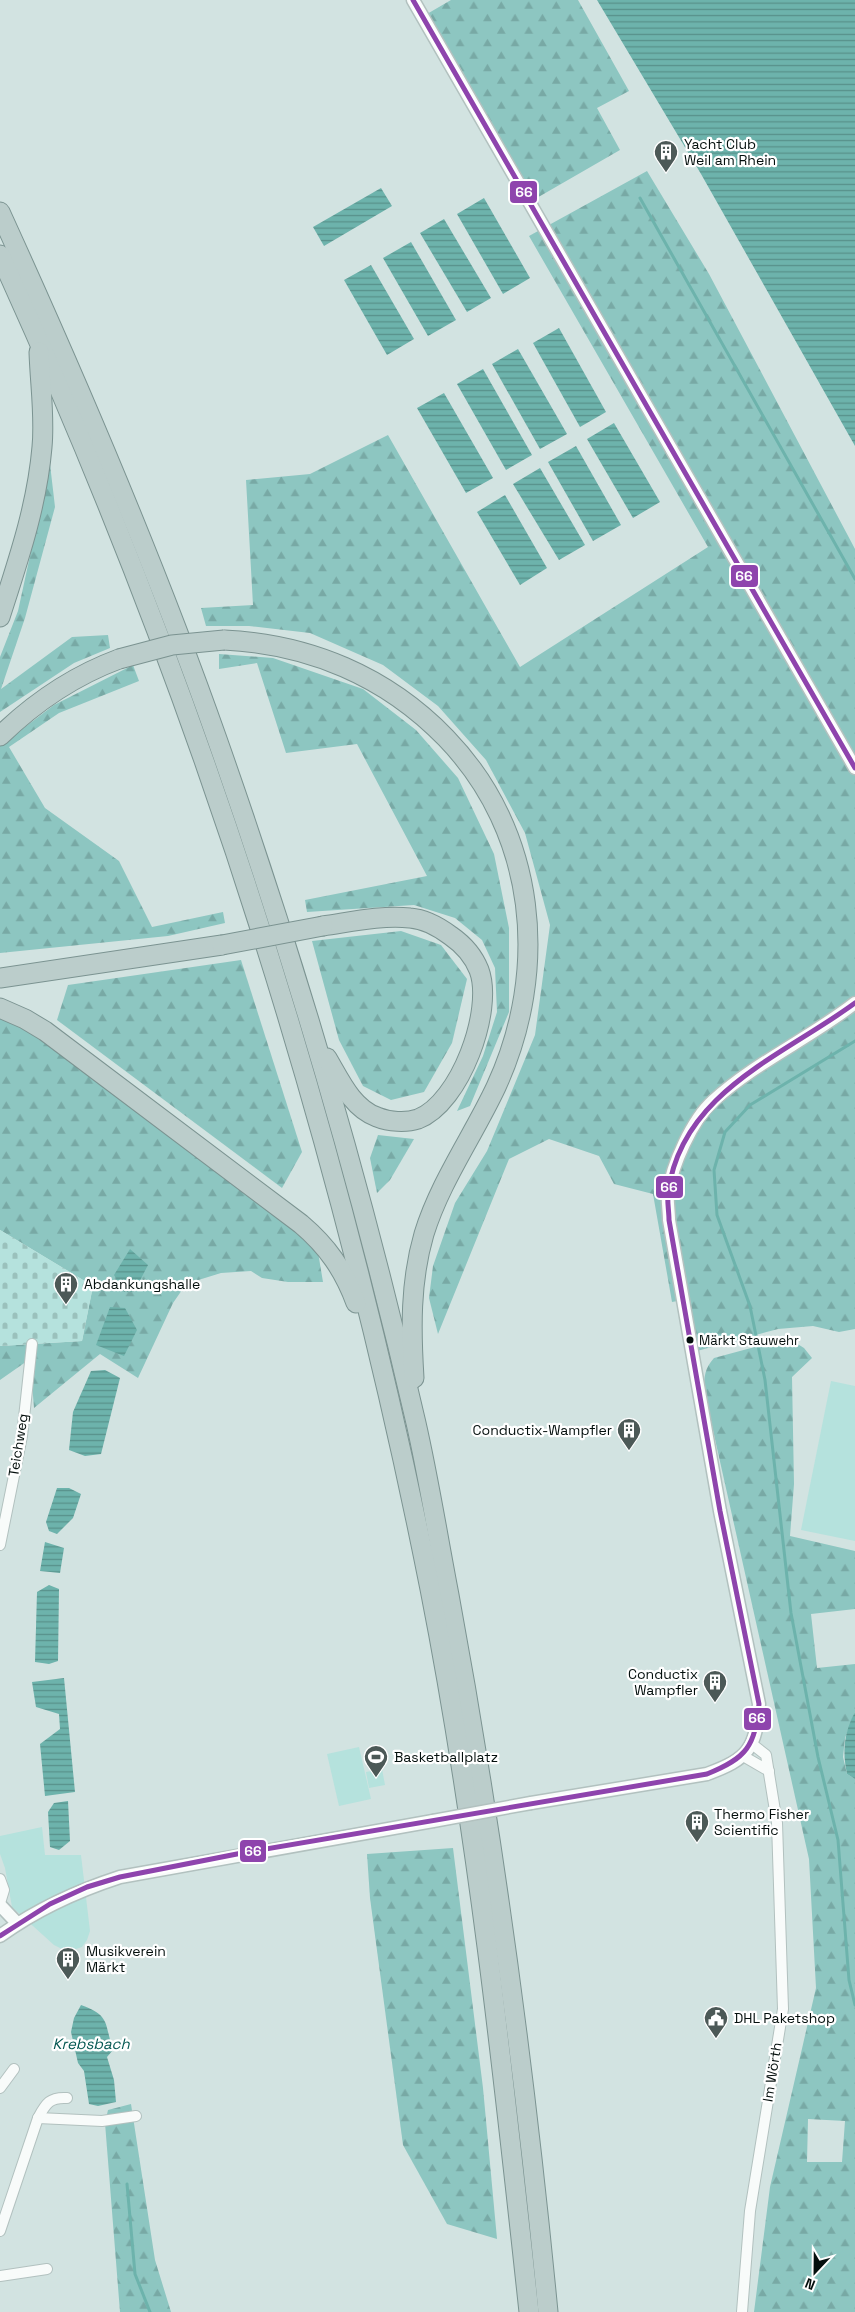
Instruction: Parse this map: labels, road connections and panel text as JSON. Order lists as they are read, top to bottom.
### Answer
{
  "streets": {
    "street": ["Teichweg", "Im Wörth"]
  },
  "water": ["Krebsbach"],
  "places": {
    "building": [
      "Yacht Club Weil am Rhein",
      "Abdankungshalle",
      "Conductix-Wampfler",
      "Conductix Wampfler",
      "Thermo Fisher Scientific",
      "Musikverein Märkt"
    ],
    "other": ["Märkt Stauwehr"],
    "sports": ["Basketballplatz"],
    "public building": ["DHL Paketshop"]
  },
  "lines": ["transit line 66"],
  "north": "bottom"
}
